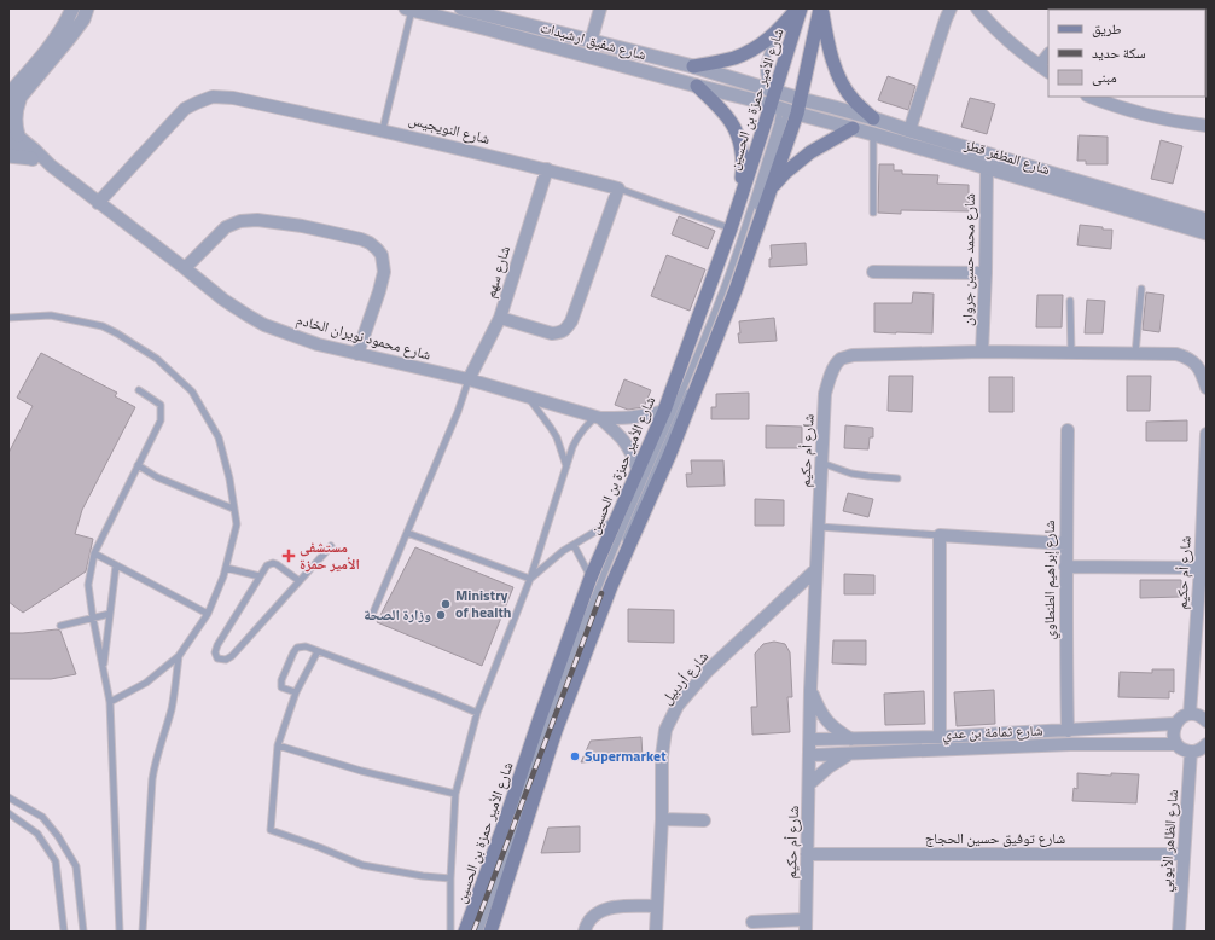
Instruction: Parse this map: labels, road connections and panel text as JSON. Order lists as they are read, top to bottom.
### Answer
{
  "streets": {
    "main road": ["شارع الأمير حمزة بن الحسين"],
    "street": [
      "شارع شفيق ارشيدات",
      "شارع النويجيس",
      "شارع المظفر قطز",
      "شارع محمد حسين جروان",
      "شارع سهم",
      "شارع محمود نويران الخادم",
      "شارع أم حكيم",
      "شارع إبراهيم الطنطاوي",
      "شارع أردبيل",
      "شارع ثمامة بن عدي",
      "شارع توفيق حسين الحجاج",
      "شارع الظاهر الأيوبي"
    ]
  },
  "crossings": [
    ["شارع شفيق ارشيدات", "شارع الأمير حمزة بن الحسين"],
    ["شارع شفيق ارشيدات", "شارع المظفر قطز"],
    ["شارع الأمير حمزة بن الحسين", "شارع المظفر قطز"],
    ["شارع الأمير حمزة بن الحسين", "شارع محمود نويران الخادم"],
    ["شارع النويجيس", "شارع سهم"],
    ["شارع النويجيس", "شارع محمود نويران الخادم"],
    ["شارع المظفر قطز", "شارع محمد حسين جروان"],
    ["شارع محمد حسين جروان", "شارع أم حكيم"],
    ["شارع سهم", "شارع محمود نويران الخادم"],
    ["شارع أم حكيم", "شارع أردبيل"],
    ["شارع أم حكيم", "شارع ثمامة بن عدي"],
    ["شارع أم حكيم", "شارع توفيق حسين الحجاج"],
    ["شارع إبراهيم الطنطاوي", "شارع ثمامة بن عدي"],
    ["شارع توفيق حسين الحجاج", "شارع الظاهر الأيوبي"]
  ],
  "places": {
    "health": ["مستشفى الأمير حمزة"],
    "other": ["Ministry of health", "وزارة الصحة", "Supermarket"]
  },
  "legend": ["طريق", "سكة حديد", "مبنى"]
}
